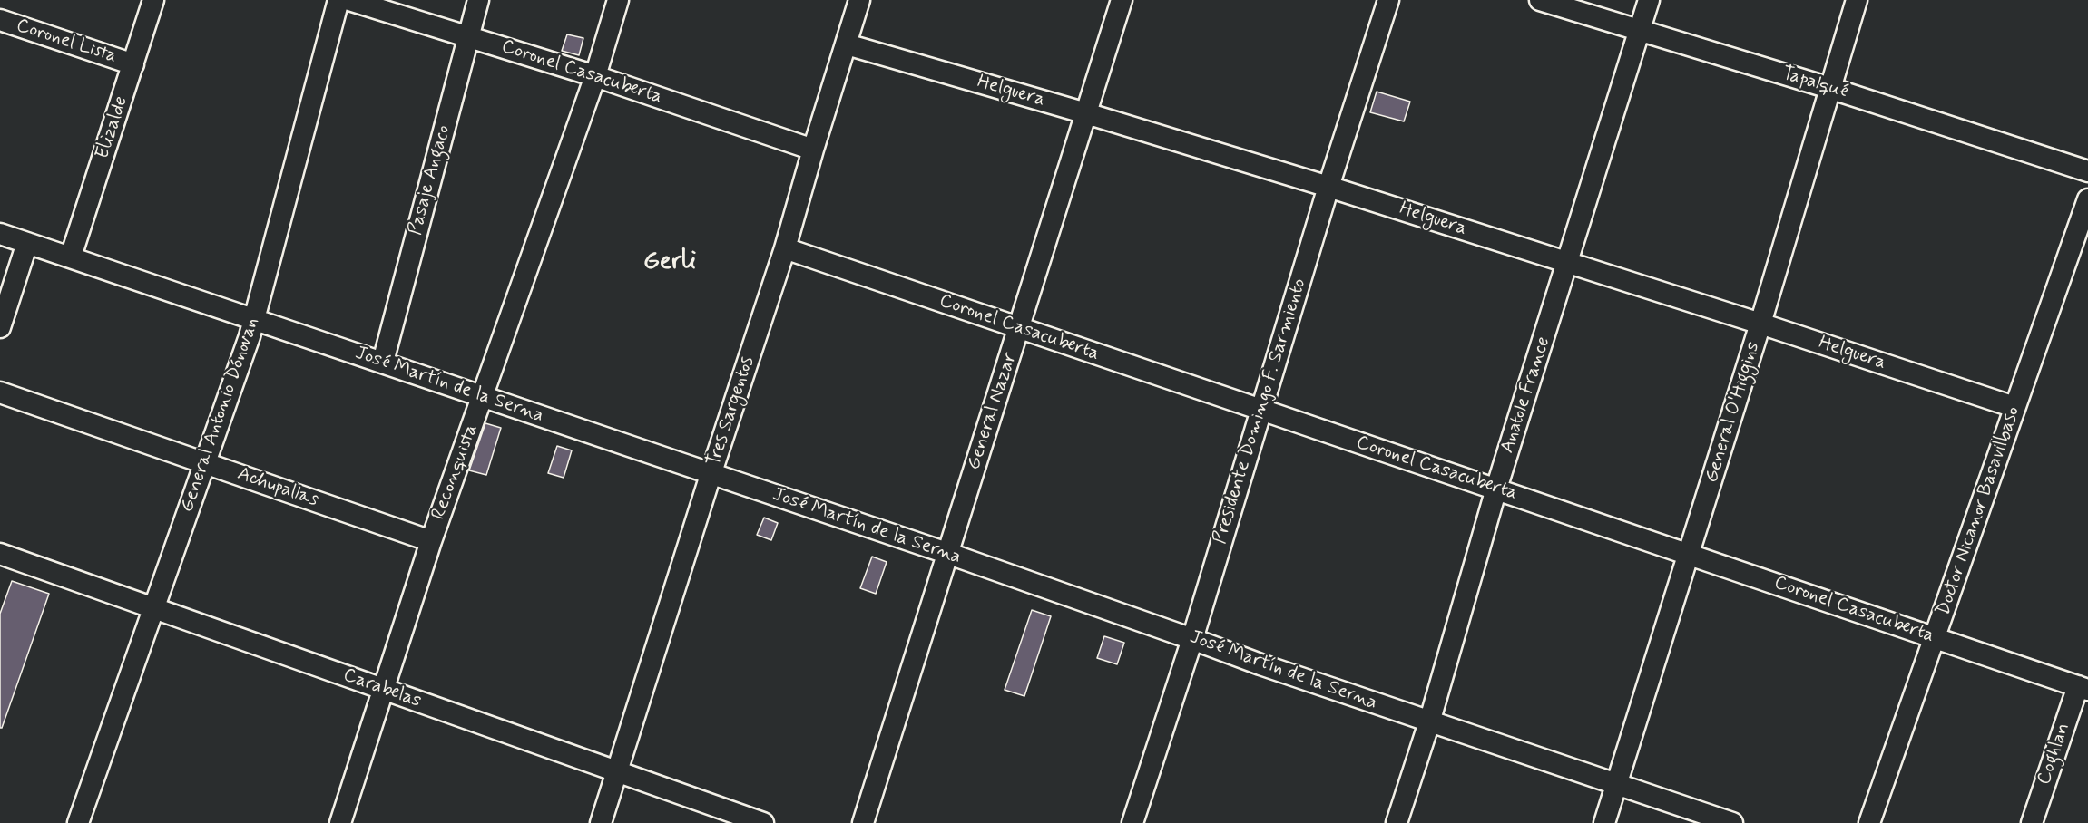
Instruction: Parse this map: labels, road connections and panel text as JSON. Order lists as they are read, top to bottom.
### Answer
{
  "streets": {
    "street": [
      "Coronel Lista",
      "Coronel Casacuberta",
      "Tapalqué",
      "Helguera",
      "Elizalde",
      "Pasaje Angaco",
      "José Martín de la Serna",
      "Anatole France",
      "Tres Sargentos",
      "General Nazar",
      "Presidente Domingo F. Sarmiento",
      "General O'Higgins",
      "General Antonio Dónovan",
      "Reconquista",
      "Achupallas",
      "Doctor Nicanor Basavilbaso",
      "Carabelas",
      "Coghlan"
    ]
  },
  "crossings": [
    ["Coronel Lista", "Elizalde"],
    ["Coronel Casacuberta", "Pasaje Angaco"],
    ["Coronel Casacuberta", "Anatole France"],
    ["Coronel Casacuberta", "Tres Sargentos"],
    ["Coronel Casacuberta", "General Nazar"],
    ["Coronel Casacuberta", "Presidente Domingo F. Sarmiento"],
    ["Coronel Casacuberta", "General O'Higgins"],
    ["Coronel Casacuberta", "Reconquista"],
    ["Coronel Casacuberta", "Doctor Nicanor Basavilbaso"],
    ["Coronel Casacuberta", "Coghlan"],
    ["Tapalqué", "Anatole France"],
    ["Tapalqué", "General O'Higgins"],
    ["Helguera", "Anatole France"],
    ["Helguera", "Tres Sargentos"],
    ["Helguera", "General Nazar"],
    ["Helguera", "Presidente Domingo F. Sarmiento"],
    ["Helguera", "General O'Higgins"],
    ["Helguera", "Doctor Nicanor Basavilbaso"],
    ["Elizalde", "José Martín de la Serna"],
    ["Pasaje Angaco", "José Martín de la Serna"],
    ["José Martín de la Serna", "Anatole France"],
    ["José Martín de la Serna", "Tres Sargentos"],
    ["José Martín de la Serna", "General Nazar"],
    ["José Martín de la Serna", "Presidente Domingo F. Sarmiento"],
    ["José Martín de la Serna", "General O'Higgins"],
    ["José Martín de la Serna", "General Antonio Dónovan"],
    ["José Martín de la Serna", "Reconquista"],
    ["Tres Sargentos", "Carabelas"],
    ["General Antonio Dónovan", "Achupallas"],
    ["General Antonio Dónovan", "Carabelas"],
    ["Reconquista", "Achupallas"],
    ["Reconquista", "Carabelas"]
  ],
  "districts": ["Gerli"]
}
